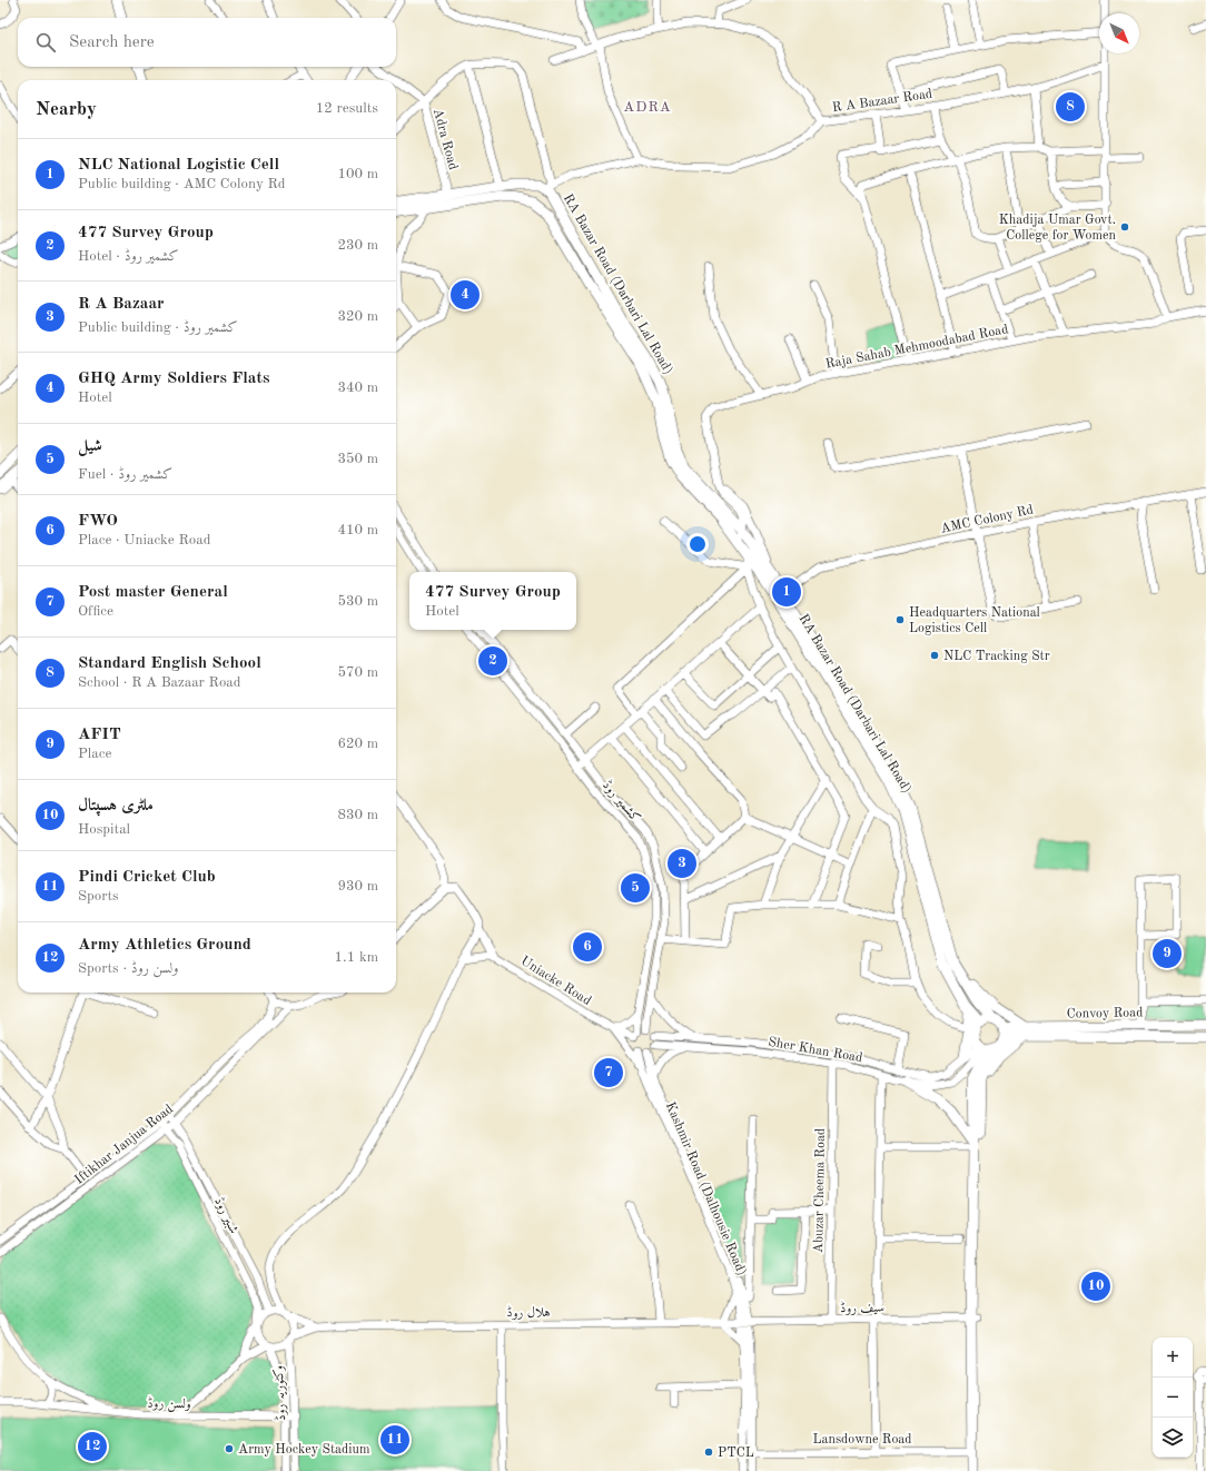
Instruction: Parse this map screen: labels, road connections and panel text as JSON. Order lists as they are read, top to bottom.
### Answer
{
  "streets": {
    "main road": ["RA Bazar Road (Darbari Lal Road)", "Convoy Road"],
    "street": [
      "R A Bazaar Road",
      "Adra Road",
      "Raja Sahab Mehmoodabad Road",
      "AMC Colony Rd",
      "کشمیر روڈ",
      "Uniacke Road",
      "Sher Khan Road",
      "Iftikhar Janjua Road",
      "Kashmir Road (Dalhousie Road)",
      "Abuzar Cheema Road",
      "شبیر روڈ",
      "سیف روڈ",
      "ہلال روڈ",
      "وکٹوریہ روڈ",
      "ولسن روڈ",
      "Lansdowne Road"
    ]
  },
  "crossings": [
    ["R A Bazaar Road", "RA Bazar Road (Darbari Lal Road)"],
    ["Adra Road", "RA Bazar Road (Darbari Lal Road)"],
    ["RA Bazar Road (Darbari Lal Road)", "AMC Colony Rd"],
    ["RA Bazar Road (Darbari Lal Road)", "Convoy Road"],
    ["RA Bazar Road (Darbari Lal Road)", "Sher Khan Road"],
    ["کشمیر روڈ", "Uniacke Road"],
    ["کشمیر روڈ", "Sher Khan Road"],
    ["کشمیر روڈ", "Kashmir Road (Dalhousie Road)"],
    ["Uniacke Road", "Sher Khan Road"],
    ["Uniacke Road", "Kashmir Road (Dalhousie Road)"],
    ["Convoy Road", "Sher Khan Road"],
    ["Sher Khan Road", "Kashmir Road (Dalhousie Road)"],
    ["Sher Khan Road", "Abuzar Cheema Road"],
    ["Iftikhar Janjua Road", "شبیر روڈ"],
    ["Kashmir Road (Dalhousie Road)", "سیف روڈ"],
    ["Kashmir Road (Dalhousie Road)", "ہلال روڈ"],
    ["Kashmir Road (Dalhousie Road)", "Lansdowne Road"],
    ["Abuzar Cheema Road", "سیف روڈ"],
    ["شبیر روڈ", "ہلال روڈ"],
    ["شبیر روڈ", "وکٹوریہ روڈ"],
    ["سیف روڈ", "ہلال روڈ"],
    ["ہلال روڈ", "وکٹوریہ روڈ"],
    ["وکٹوریہ روڈ", "ولسن روڈ"]
  ],
  "districts": ["ADRA"],
  "places": [
    "Khadija Umar Govt. College for Women",
    "Headquarters National Logistics Cell",
    "NLC Tracking Str",
    "Army Hockey Stadium",
    "PTCL"
  ],
  "north": "bottom right",
  "page": {
    "search": "Search here",
    "heading": ["Nearby", "12 results"],
    "pins": [
      "8",
      "4",
      "1",
      "2",
      "3",
      "5",
      "6",
      "9",
      "7",
      "10",
      "11",
      "12"
    ],
    "list": [
      {
        "mark": "1",
        "name": "NLC National Logistic Cell",
        "note": "Public building · AMC Colony Rd",
        "value": "100 m"
      },
      {
        "mark": "2",
        "name": "477 Survey Group",
        "note": "Hotel · کشمیر روڈ",
        "value": "230 m"
      },
      {
        "mark": "3",
        "name": "R A Bazaar",
        "note": "Public building · کشمیر روڈ",
        "value": "320 m"
      },
      {
        "mark": "4",
        "name": "GHQ Army Soldiers Flats",
        "note": "Hotel",
        "value": "340 m"
      },
      {
        "mark": "5",
        "name": "شیل",
        "note": "Fuel · کشمیر روڈ",
        "value": "350 m"
      },
      {
        "mark": "6",
        "name": "FWO",
        "note": "Place · Uniacke Road",
        "value": "410 m"
      },
      {
        "mark": "7",
        "name": "Post master General",
        "note": "Office",
        "value": "530 m"
      },
      {
        "mark": "8",
        "name": "Standard English School",
        "note": "School · R A Bazaar Road",
        "value": "570 m"
      },
      {
        "mark": "9",
        "name": "AFIT",
        "note": "Place",
        "value": "620 m"
      },
      {
        "mark": "10",
        "name": "ملٹری ہسپتال",
        "note": "Hospital",
        "value": "830 m"
      },
      {
        "mark": "11",
        "name": "Pindi Cricket Club",
        "note": "Sports",
        "value": "930 m"
      },
      {
        "mark": "12",
        "name": "Army Athletics Ground",
        "note": "Sports · ولسن روڈ",
        "value": "1.1 km"
      }
    ],
    "popup": ["477 Survey Group", "Hotel"],
    "map_buttons": ["+", "−"]
  }
}
